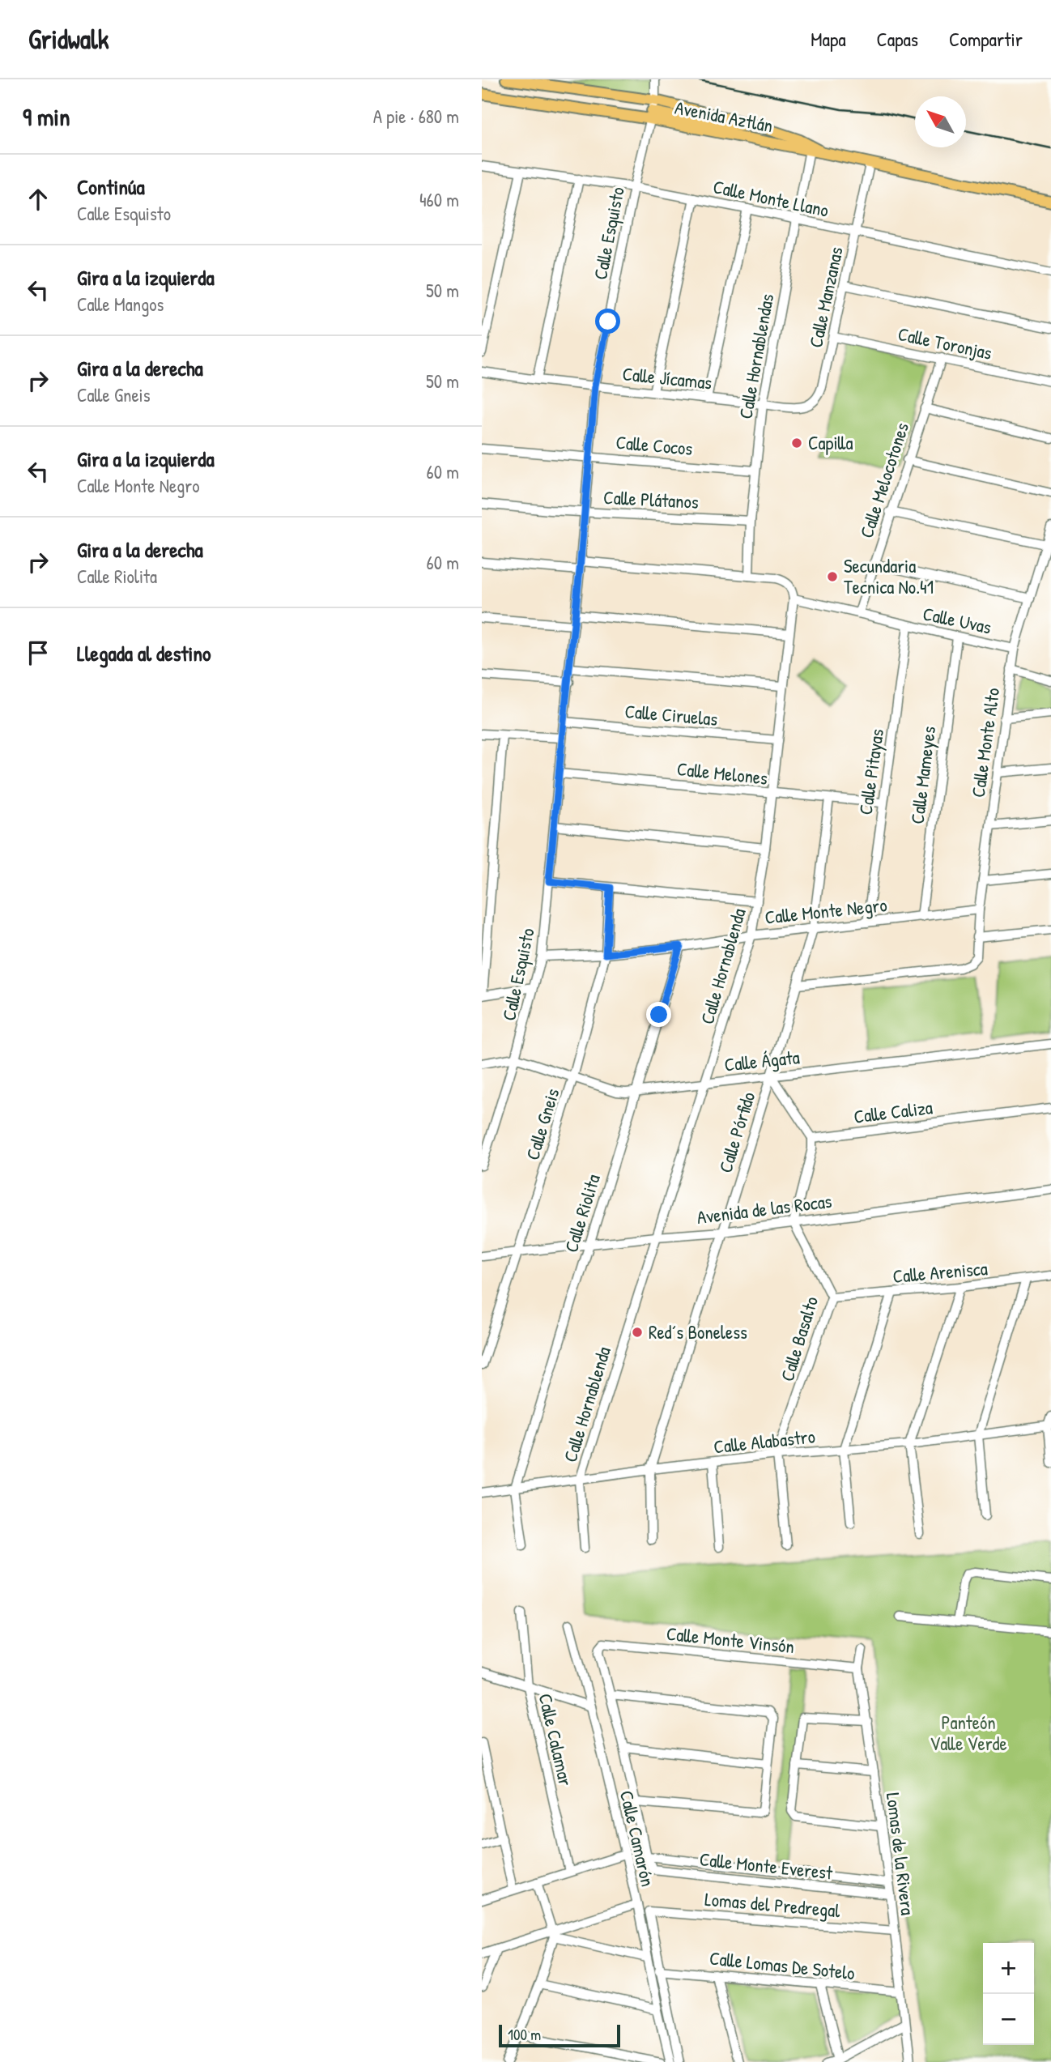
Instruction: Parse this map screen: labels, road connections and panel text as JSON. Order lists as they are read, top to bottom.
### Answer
{
  "streets": {
    "main road": ["Avenida Aztlán"],
    "street": [
      "Calle Monte Llano",
      "Calle Esquisto",
      "Calle Manzanas",
      "Calle Toronjas",
      "Calle Hornablendas",
      "Calle Jícamas",
      "Calle Cocos",
      "Calle Melocotones",
      "Calle Plátanos",
      "Calle Uvas",
      "Calle Ciruelas",
      "Calle Monte Alto",
      "Calle Pitayas",
      "Calle Melones",
      "Calle Mameyes",
      "Calle Monte Negro",
      "Calle Hornablenda",
      "Calle Ágata",
      "Calle Caliza",
      "Calle Gneis",
      "Calle Pórfido",
      "Avenida de las Rocas",
      "Calle Riolita",
      "Calle Arenisca",
      "Calle Basalto",
      "Calle Alabastro",
      "Calle Monte Vinsón",
      "Calle Calamar",
      "Calle Camarón",
      "Lomas de la Rivera",
      "Calle Monte Everest",
      "Lomas del Predregal",
      "Calle Lomas De Sotelo"
    ]
  },
  "crossings": [
    ["Avenida Aztlán", "Calle Esquisto"],
    ["Avenida Aztlán", "Calle Manzanas"],
    ["Avenida Aztlán", "Calle Hornablendas"],
    ["Calle Monte Llano", "Calle Esquisto"],
    ["Calle Monte Llano", "Calle Manzanas"],
    ["Calle Monte Llano", "Calle Hornablendas"],
    ["Calle Esquisto", "Calle Jícamas"],
    ["Calle Esquisto", "Calle Cocos"],
    ["Calle Esquisto", "Calle Plátanos"],
    ["Calle Esquisto", "Calle Ciruelas"],
    ["Calle Esquisto", "Calle Melones"],
    ["Calle Esquisto", "Calle Monte Negro"],
    ["Calle Esquisto", "Calle Ágata"],
    ["Calle Manzanas", "Calle Toronjas"],
    ["Calle Manzanas", "Calle Jícamas"],
    ["Calle Toronjas", "Calle Melocotones"],
    ["Calle Hornablendas", "Calle Jícamas"],
    ["Calle Hornablendas", "Calle Cocos"],
    ["Calle Hornablendas", "Calle Plátanos"],
    ["Calle Melocotones", "Calle Uvas"],
    ["Calle Uvas", "Calle Monte Alto"],
    ["Calle Uvas", "Calle Pitayas"],
    ["Calle Uvas", "Calle Mameyes"],
    ["Calle Uvas", "Calle Hornablenda"],
    ["Calle Ciruelas", "Calle Hornablenda"],
    ["Calle Monte Alto", "Calle Monte Negro"],
    ["Calle Monte Alto", "Calle Pórfido"],
    ["Calle Pitayas", "Calle Melones"],
    ["Calle Pitayas", "Calle Monte Negro"],
    ["Calle Melones", "Calle Hornablenda"],
    ["Calle Melones", "Calle Pórfido"],
    ["Calle Mameyes", "Calle Monte Negro"],
    ["Calle Monte Negro", "Calle Hornablenda"],
    ["Calle Monte Negro", "Calle Gneis"],
    ["Calle Monte Negro", "Calle Pórfido"],
    ["Calle Monte Negro", "Calle Riolita"],
    ["Calle Hornablenda", "Calle Ágata"],
    ["Calle Hornablenda", "Avenida de las Rocas"],
    ["Calle Hornablenda", "Calle Alabastro"],
    ["Calle Ágata", "Calle Gneis"],
    ["Calle Ágata", "Calle Pórfido"],
    ["Calle Ágata", "Calle Riolita"],
    ["Calle Gneis", "Avenida de las Rocas"],
    ["Calle Pórfido", "Avenida de las Rocas"],
    ["Calle Pórfido", "Calle Alabastro"],
    ["Avenida de las Rocas", "Calle Riolita"],
    ["Avenida de las Rocas", "Calle Basalto"],
    ["Calle Riolita", "Calle Alabastro"],
    ["Calle Arenisca", "Calle Basalto"],
    ["Calle Basalto", "Calle Alabastro"],
    ["Calle Monte Vinsón", "Lomas de la Rivera"],
    ["Lomas de la Rivera", "Calle Monte Everest"],
    ["Lomas de la Rivera", "Lomas del Predregal"],
    ["Lomas de la Rivera", "Calle Lomas De Sotelo"],
    ["Lomas del Predregal", "Calle Lomas De Sotelo"]
  ],
  "parks": ["Panteón Valle Verde"],
  "places": ["Capilla", "Secundaria Tecnica No.41", "Red´s Boneless"],
  "scale_bar": "100 m",
  "north": "top left",
  "page": {
    "header": "Gridwalk",
    "nav": ["Mapa", "Capas", "Compartir"],
    "heading": ["9 min", "A pie · 680 m"],
    "list": [
      ["Continúa", "Calle Esquisto", "460 m"],
      ["Gira a la izquierda", "Calle Mangos", "50 m"],
      ["Gira a la derecha", "Calle Gneis", "50 m"],
      ["Gira a la izquierda", "Calle Monte Negro", "60 m"],
      ["Gira a la derecha", "Calle Riolita", "60 m"],
      "Llegada al destino"
    ],
    "map_buttons": ["+", "−"],
    "scale": "100 m"
  }
}
